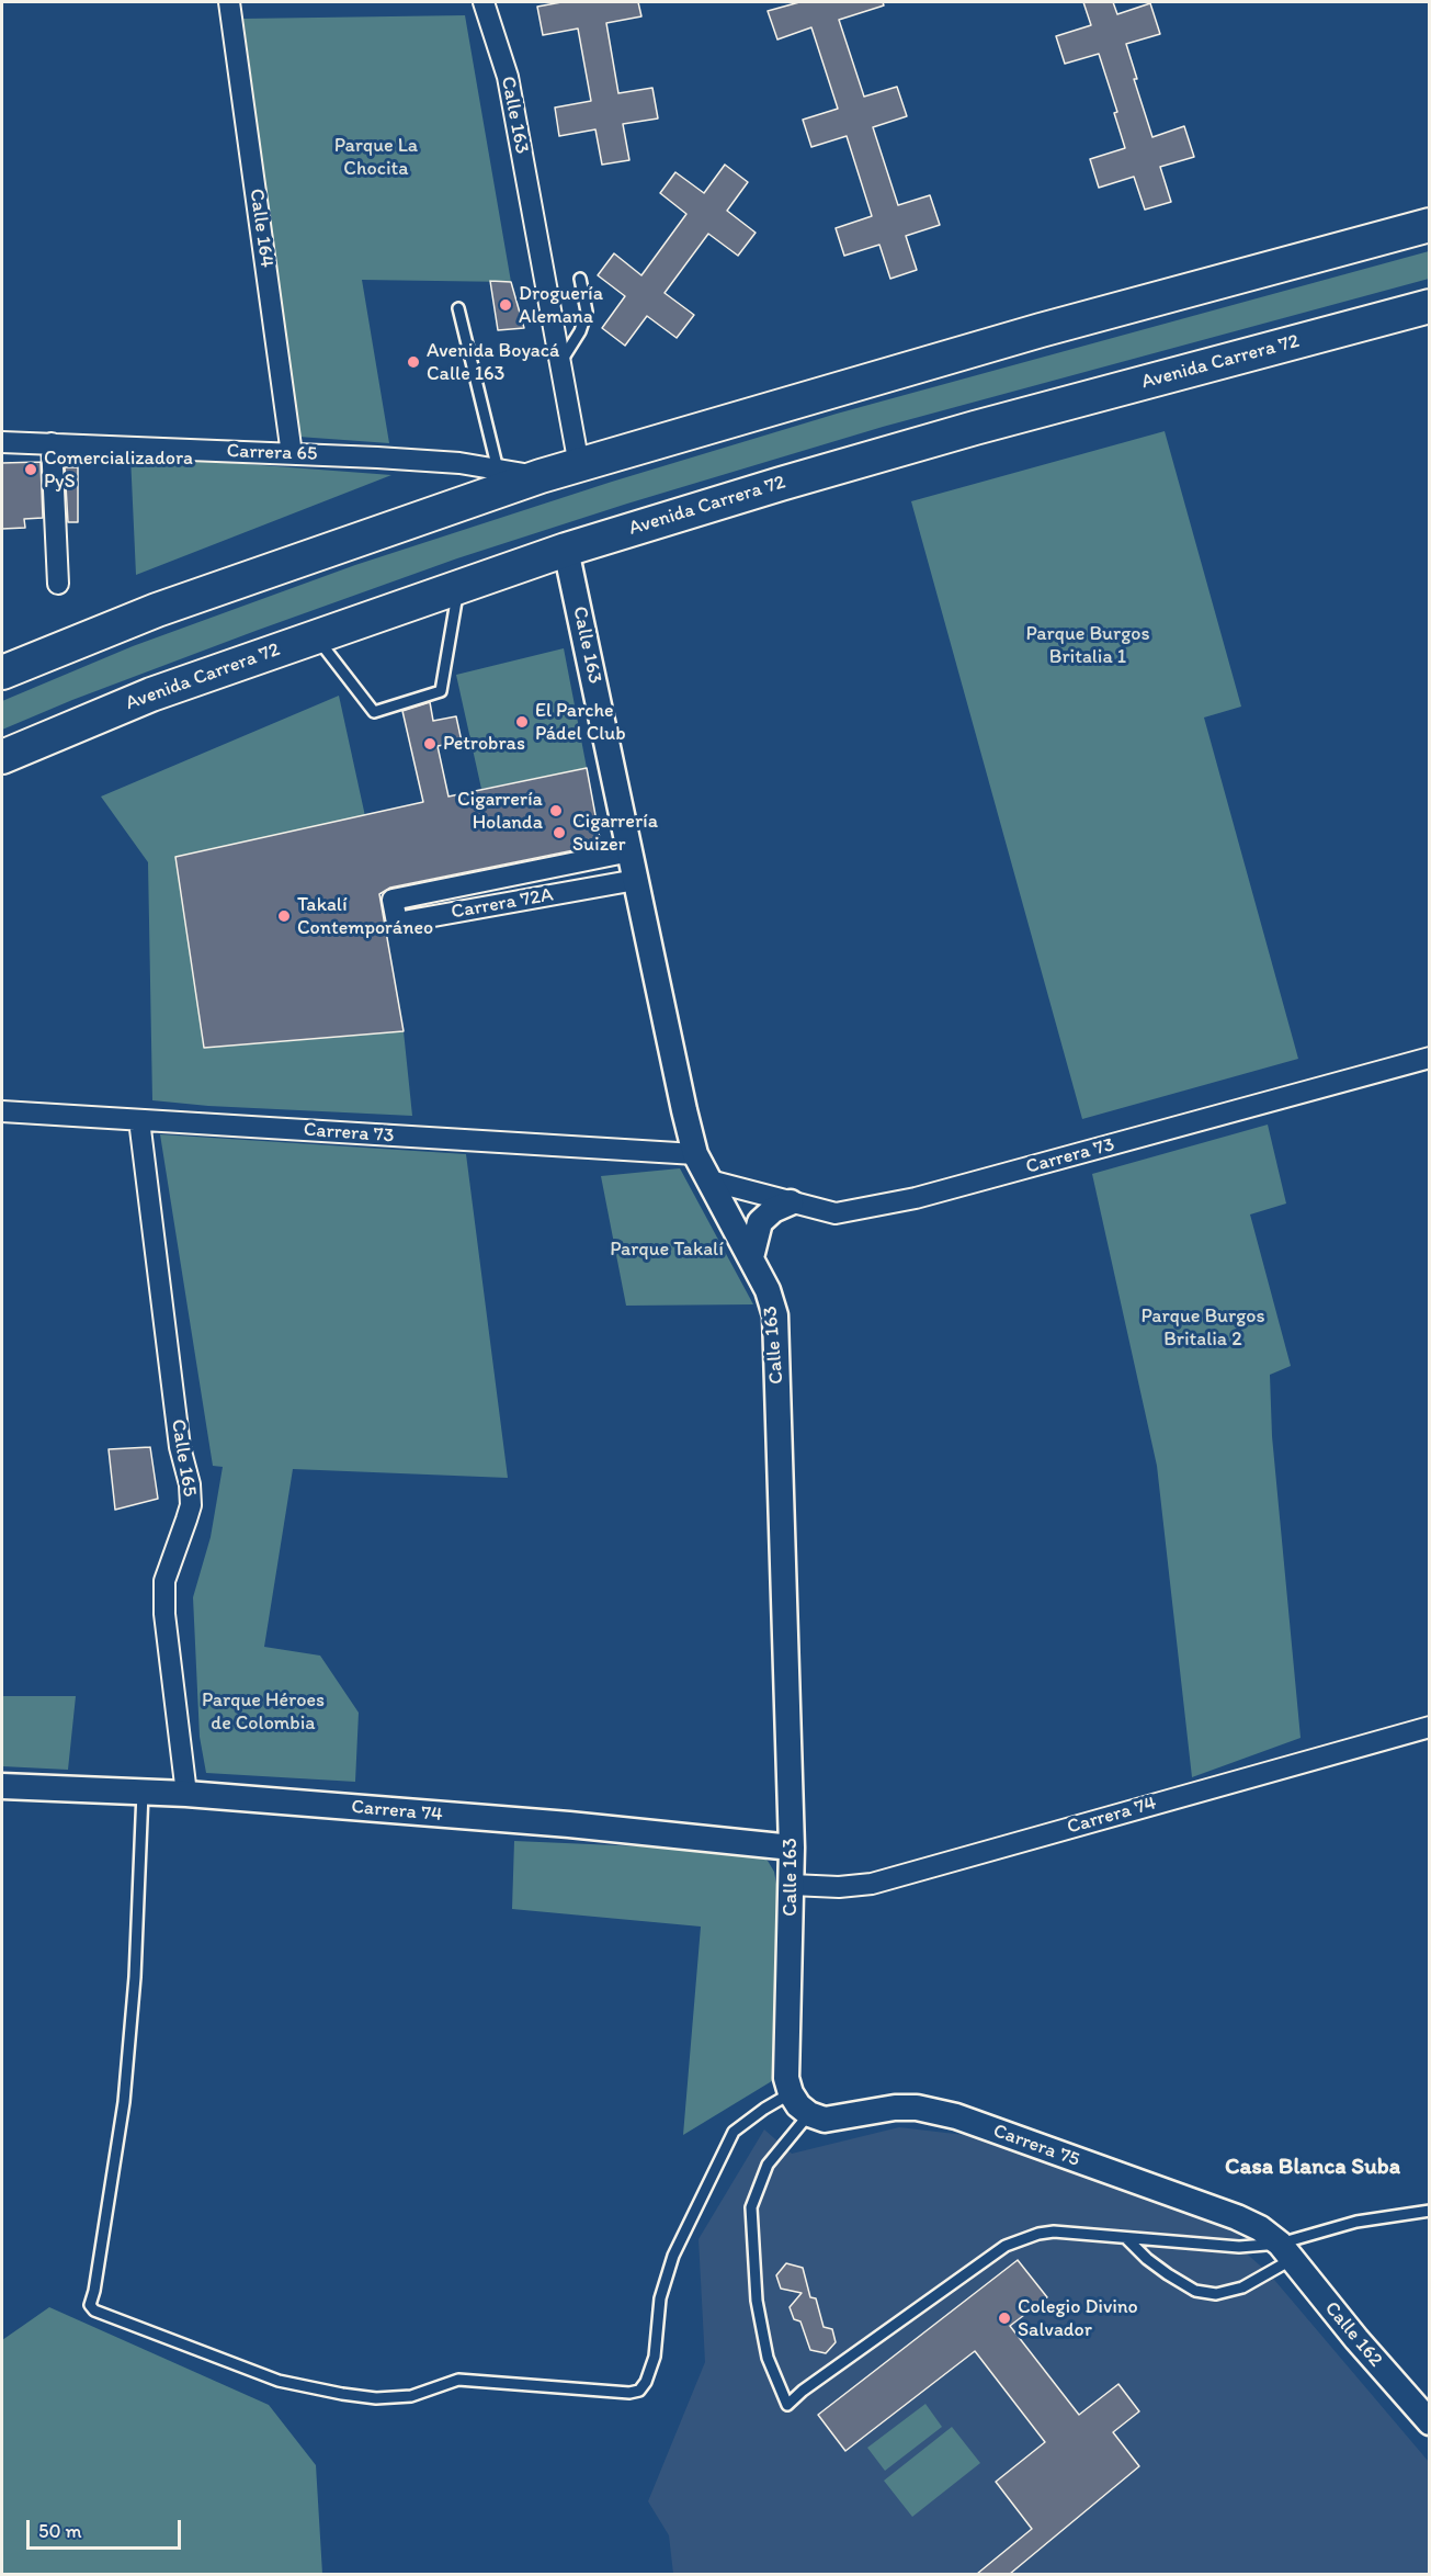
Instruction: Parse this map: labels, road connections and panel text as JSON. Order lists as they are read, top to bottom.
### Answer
{
  "streets": {
    "highway": ["Avenida Carrera 72"],
    "street": [
      "Calle 163",
      "Calle 164",
      "Carrera 65",
      "Carrera 72A",
      "Carrera 73",
      "Calle 165",
      "Carrera 74",
      "Carrera 75",
      "Calle 162"
    ]
  },
  "crossings": [
    ["Calle 163", "Avenida Carrera 72"],
    ["Calle 163", "Carrera 72A"],
    ["Calle 163", "Carrera 73"],
    ["Calle 163", "Carrera 74"],
    ["Calle 164", "Carrera 65"],
    ["Carrera 73", "Calle 165"],
    ["Calle 165", "Carrera 74"],
    ["Carrera 75", "Calle 162"]
  ],
  "districts": ["Casa Blanca Suba"],
  "parks": [
    "Parque La Chocita",
    "Parque Burgos Britalia 1",
    "Parque Takalí",
    "Parque Burgos Britalia 2",
    "Parque Héroes de Colombia"
  ],
  "places": [
    "Droguería Alemana",
    "Avenida Boyacá Calle 163",
    "Comercializadora PyS",
    "El Parche Pádel Club",
    "Petrobras",
    "Cigarrería Holanda",
    "Cigarrería Suizer",
    "Takalí Contemporáneo",
    "Colegio Divino Salvador"
  ],
  "scale_bar": "50 m"
}
